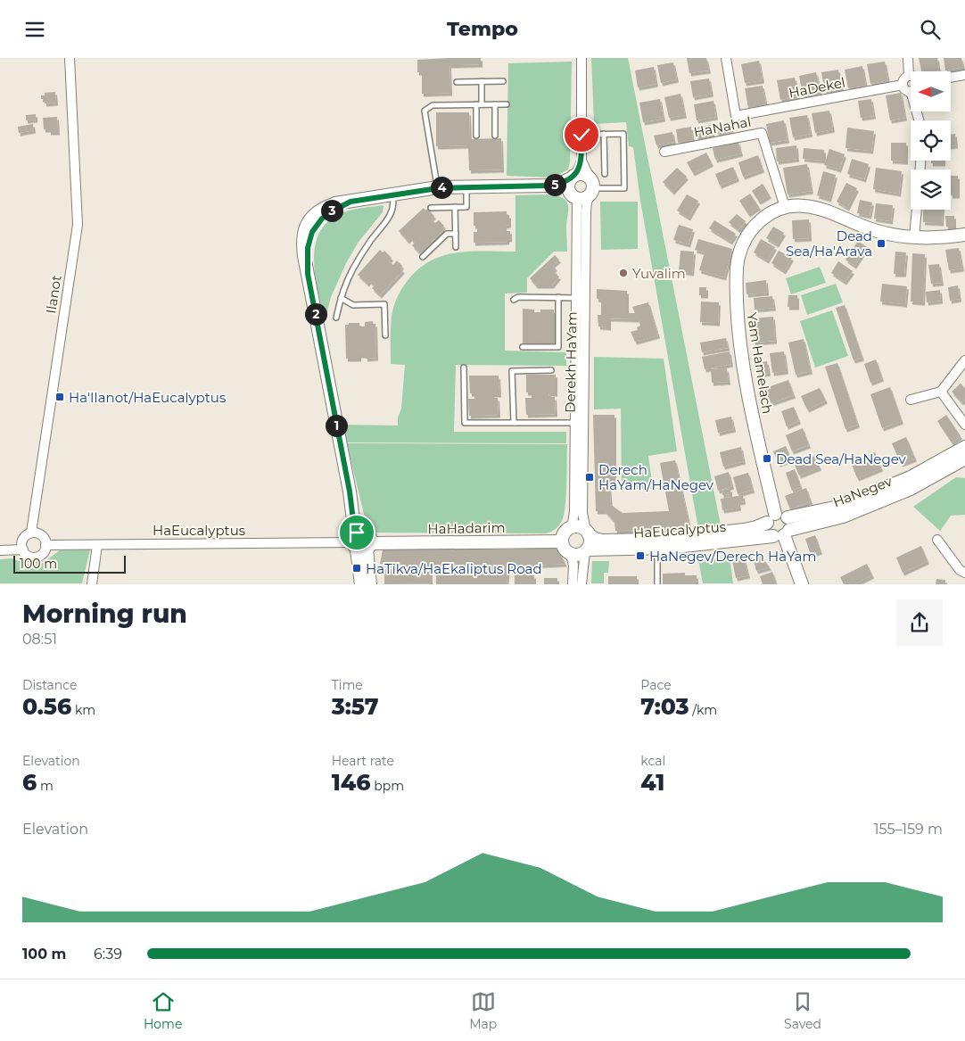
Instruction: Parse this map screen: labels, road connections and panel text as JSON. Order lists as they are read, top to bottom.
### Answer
{
  "streets": {
    "street": [
      "HaDekel",
      "HaNahal",
      "Ilanot",
      "Derekh HaYam",
      "Yam Hamelach",
      "HaNegev",
      "HaHadarim",
      "HaEucalyptus"
    ]
  },
  "crossings": [
    ["HaNahal", "Yam Hamelach"],
    ["Ilanot", "HaEucalyptus"],
    ["Derekh HaYam", "HaHadarim"],
    ["Derekh HaYam", "HaEucalyptus"],
    ["Yam Hamelach", "HaNegev"],
    ["Yam Hamelach", "HaEucalyptus"],
    ["HaNegev", "HaEucalyptus"],
    ["HaHadarim", "HaEucalyptus"]
  ],
  "places": {
    "transit": [
      "Dead Sea/Ha'Arava",
      "Ha'Ilanot/HaEucalyptus",
      "Dead Sea/HaNegev",
      "Derech HaYam/HaNegev",
      "HaNegev/Derech HaYam",
      "HaTikva/HaEkaliptus Road"
    ],
    "other": ["Yuvalim"]
  },
  "scale_bar": "100 m",
  "north": "left",
  "page": {
    "header": "Tempo",
    "pins": [
      "5",
      "4",
      "3",
      "2",
      "1"
    ],
    "scale": "100 m",
    "heading": ["Morning run", "08:51"],
    "stats": [
      ["Distance", "0.56 km"],
      ["Time", "3:57"],
      ["Pace", "7:03 /km"],
      ["Elevation", "6 m"],
      ["Heart rate", "146 bpm"],
      ["kcal", "41"]
    ],
    "chart": ["Elevation", "155–159 m"],
    "list": [
      {
        "name": "100 m",
        "note": "6:39"
      }
    ],
    "tabs": ["Home", "Map", "Saved"]
  }
}
